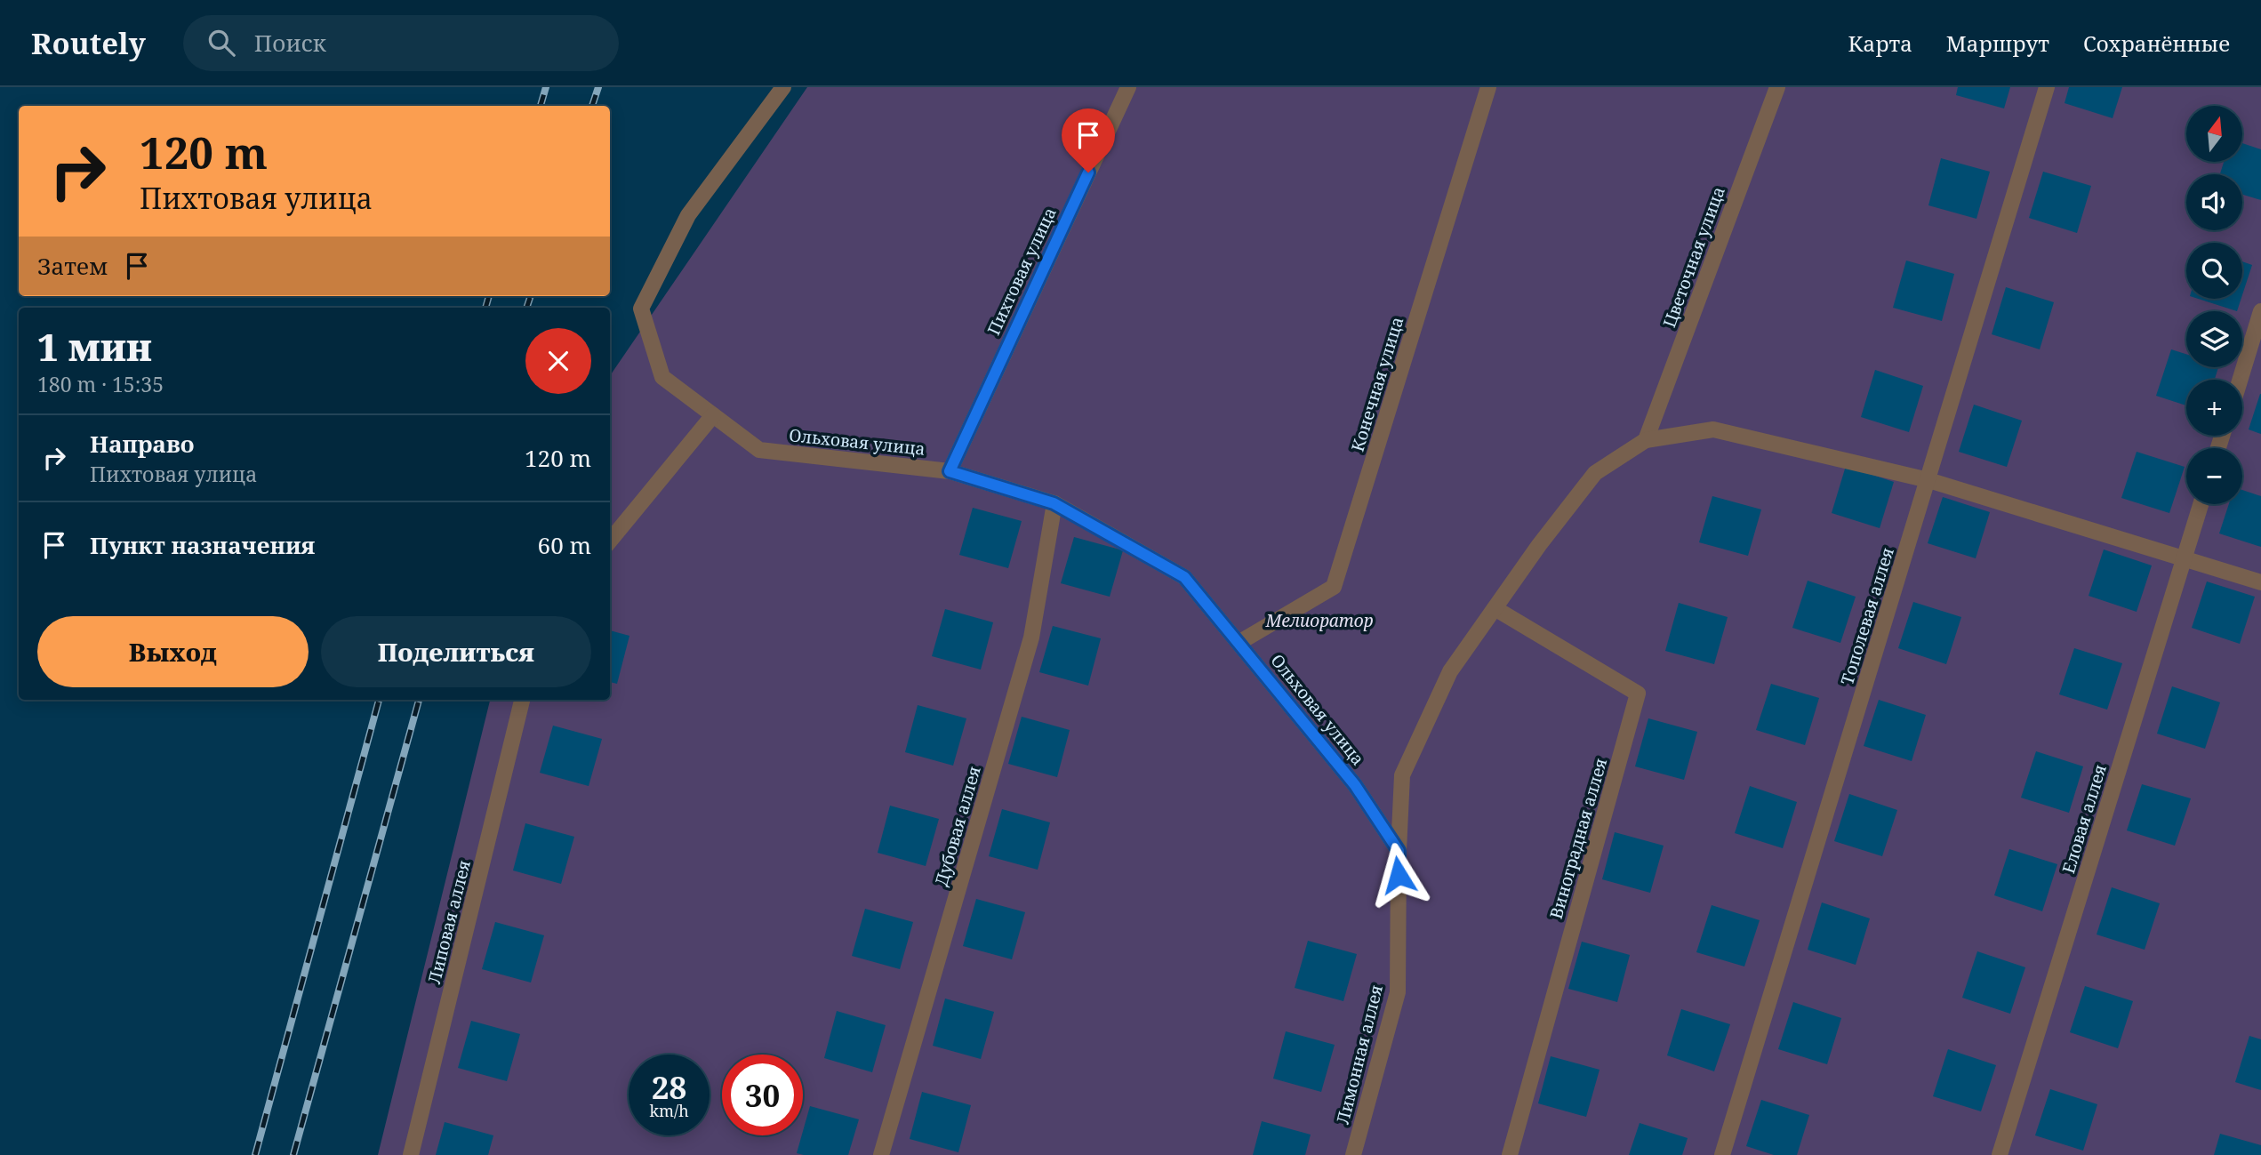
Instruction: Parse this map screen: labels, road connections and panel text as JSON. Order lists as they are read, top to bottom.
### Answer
{
  "streets": {
    "street": [
      "Цветочная улица",
      "Пихтовая улица",
      "Конечная улица",
      "Ольховая улица",
      "Тополевая аллея",
      "Еловая аллея",
      "Дубовая аллея",
      "Виноградная аллея",
      "Липовая аллея",
      "Лимонная аллея"
    ]
  },
  "crossings": [
    ["Цветочная улица", "Лимонная аллея"],
    ["Пихтовая улица", "Ольховая улица"],
    ["Конечная улица", "Ольховая улица"],
    ["Ольховая улица", "Дубовая аллея"],
    ["Ольховая улица", "Лимонная аллея"],
    ["Виноградная аллея", "Лимонная аллея"]
  ],
  "parks": ["Мелиоратор"],
  "north": "top",
  "page": {
    "header": "Routely",
    "search": "Поиск",
    "nav": ["Карта", "Маршрут", "Сохранённые"],
    "map_buttons": ["+", "−"],
    "turn": ["120 m", "Пихтовая улица"],
    "then": "Затем",
    "heading": ["1 мин", "180 m · 15:35"],
    "list": [
      {
        "name": "Направо",
        "note": "Пихтовая улица",
        "value": "120 m"
      },
      {
        "name": "Пункт назначения",
        "value": "60 m"
      }
    ],
    "buttons": ["Выход", "Поделиться"],
    "speed": "28 km/h",
    "limit": "30"
  }
}
